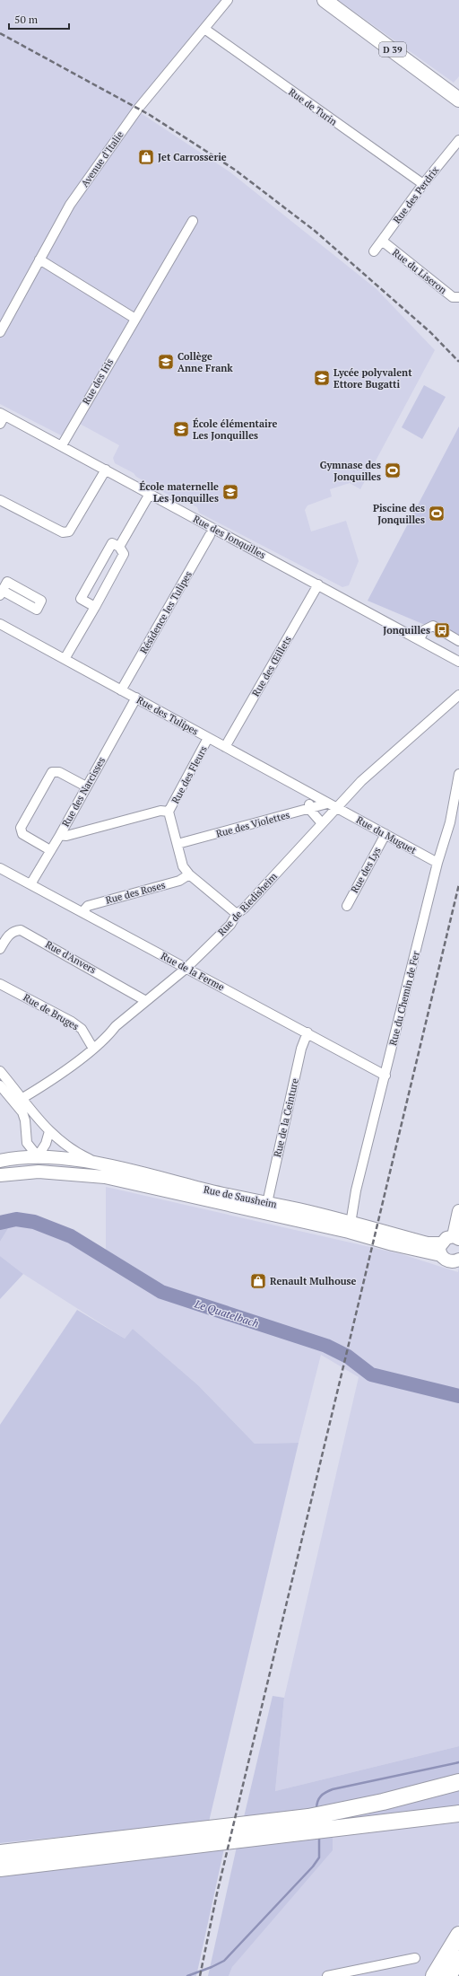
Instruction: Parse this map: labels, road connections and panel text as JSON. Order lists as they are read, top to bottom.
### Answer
{
  "streets": {
    "main road": ["D 39", "Rue de Sausheim"],
    "street": [
      "Rue de Turin",
      "Avenue d'Italie",
      "Rue des Perdrix",
      "Rue du Liseron",
      "Rue des Iris",
      "Rue des Jonquilles",
      "Résidence les Tulipes",
      "Rue des Œillets",
      "Rue des Tulipes",
      "Rue des Fleurs",
      "Rue des Narcisses",
      "Rue des Violettes",
      "Rue du Muguet",
      "Rue des Lys",
      "Rue des Roses",
      "Rue de Riedisheim",
      "Rue d'Anvers",
      "Rue de la Ferme",
      "Rue du Chemin de Fer",
      "Rue de Bruges",
      "Rue de la Ceinture"
    ]
  },
  "crossings": [
    ["Rue de Turin", "Avenue d'Italie"],
    ["Rue de Turin", "Rue des Perdrix"],
    ["Rue des Perdrix", "Rue du Liseron"],
    ["Rue des Iris", "Rue des Jonquilles"],
    ["Rue des Jonquilles", "Rue des Œillets"],
    ["Résidence les Tulipes", "Rue des Tulipes"],
    ["Rue des Œillets", "Rue des Tulipes"],
    ["Rue des Tulipes", "Rue des Fleurs"],
    ["Rue des Tulipes", "Rue des Narcisses"],
    ["Rue des Tulipes", "Rue des Violettes"],
    ["Rue des Tulipes", "Rue du Muguet"],
    ["Rue des Tulipes", "Rue de Riedisheim"],
    ["Rue des Fleurs", "Rue des Violettes"],
    ["Rue des Fleurs", "Rue des Roses"],
    ["Rue des Fleurs", "Rue de Riedisheim"],
    ["Rue des Narcisses", "Rue de la Ferme"],
    ["Rue du Muguet", "Rue des Lys"],
    ["Rue du Muguet", "Rue de Riedisheim"],
    ["Rue du Muguet", "Rue du Chemin de Fer"],
    ["Rue des Roses", "Rue de la Ferme"],
    ["Rue de Riedisheim", "Rue d'Anvers"],
    ["Rue de Riedisheim", "Rue de la Ferme"],
    ["Rue de Riedisheim", "Rue de Bruges"],
    ["Rue de la Ferme", "Rue du Chemin de Fer"],
    ["Rue de la Ferme", "Rue de la Ceinture"],
    ["Rue du Chemin de Fer", "Rue de Sausheim"],
    ["Rue de la Ceinture", "Rue de Sausheim"]
  ],
  "water": ["Le Quatelbach"],
  "places": {
    "shop": ["Jet Carrosserie", "Renault Mulhouse"],
    "school or university": [
      "Collège Anne Frank",
      "Lycée polyvalent Ettore Bugatti",
      "École élémentaire Les Jonquilles",
      "École maternelle Les Jonquilles"
    ],
    "sports": ["Gymnase des Jonquilles", "Piscine des Jonquilles"],
    "bus stop": ["Jonquilles"]
  },
  "scale_bar": "50 m"
}
